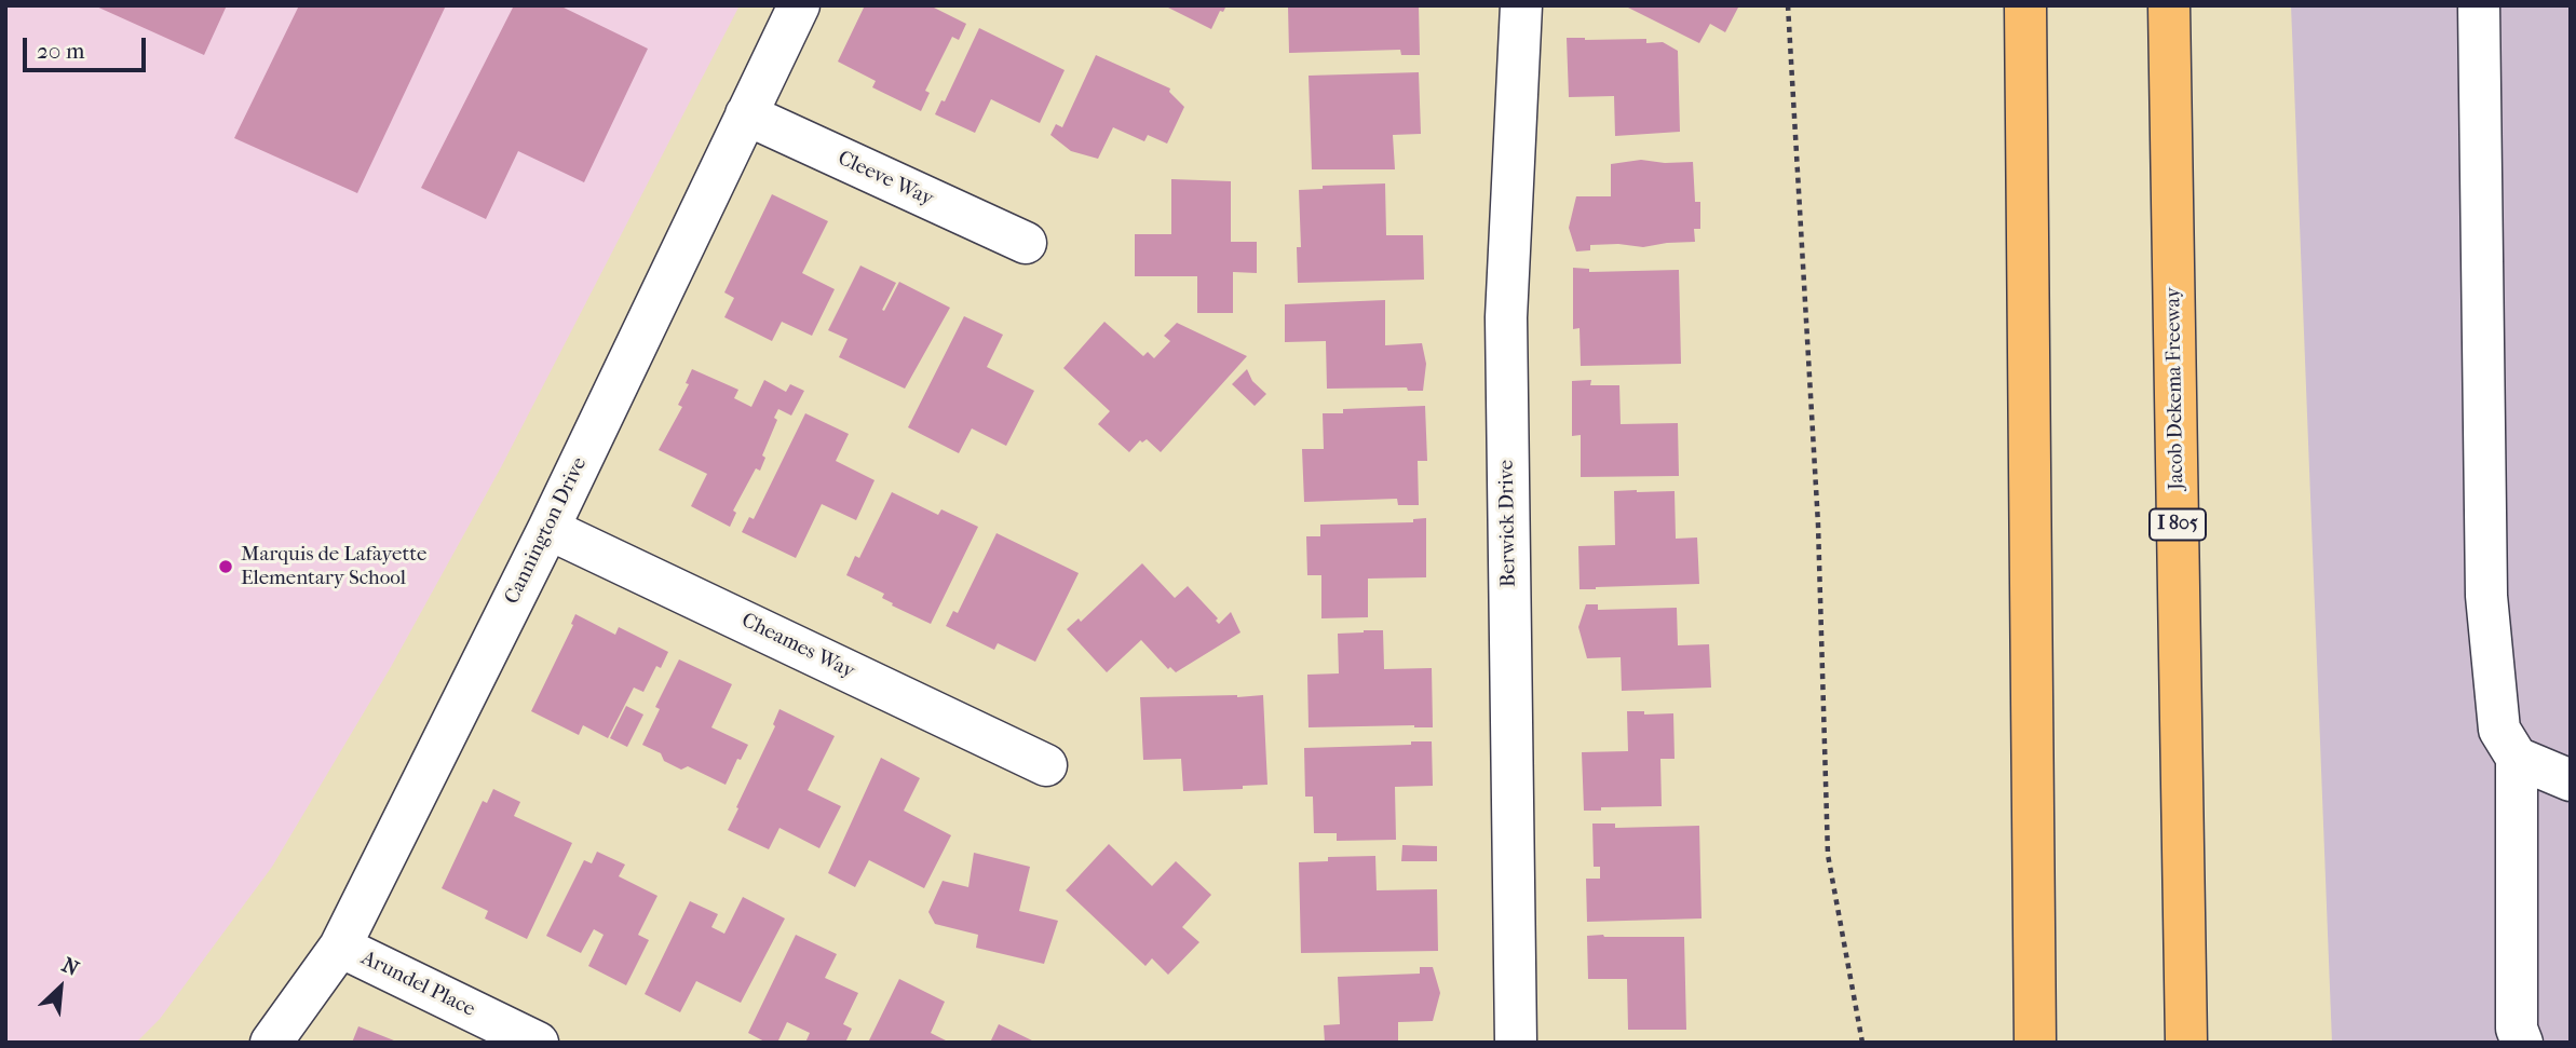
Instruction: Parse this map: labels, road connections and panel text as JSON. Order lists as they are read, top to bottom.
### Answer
{
  "streets": {
    "highway": ["Jacob Dekema Freeway", "I 805"],
    "street": [
      "Cleeve Way",
      "Berwick Drive",
      "Cannington Drive",
      "Cheames Way",
      "Arundel Place"
    ]
  },
  "crossings": [
    ["Cleeve Way", "Cannington Drive"],
    ["Cannington Drive", "Cheames Way"],
    ["Cannington Drive", "Arundel Place"]
  ],
  "places": ["Marquis de Lafayette Elementary School"],
  "scale_bar": "20 m",
  "north": "top right"
}
